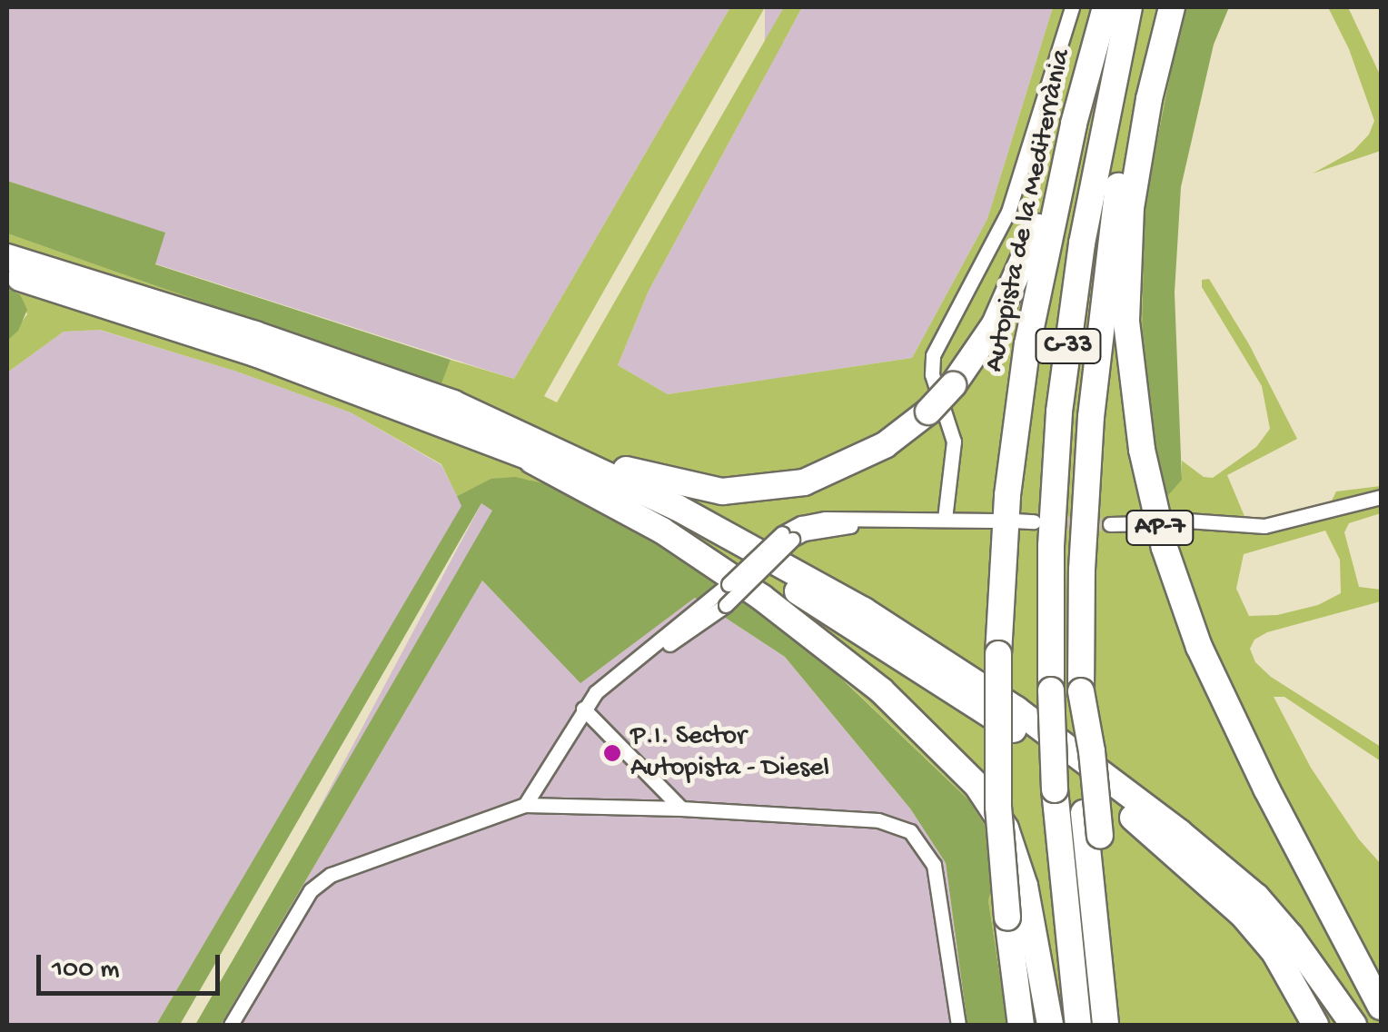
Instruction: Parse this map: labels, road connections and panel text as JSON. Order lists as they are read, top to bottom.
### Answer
{
  "streets": {
    "highway": ["Autopista de la Mediterrània", "C-33", "AP-7"]
  },
  "places": ["P.I. Sector Autopista - Diesel"],
  "scale_bar": "100 m"
}
